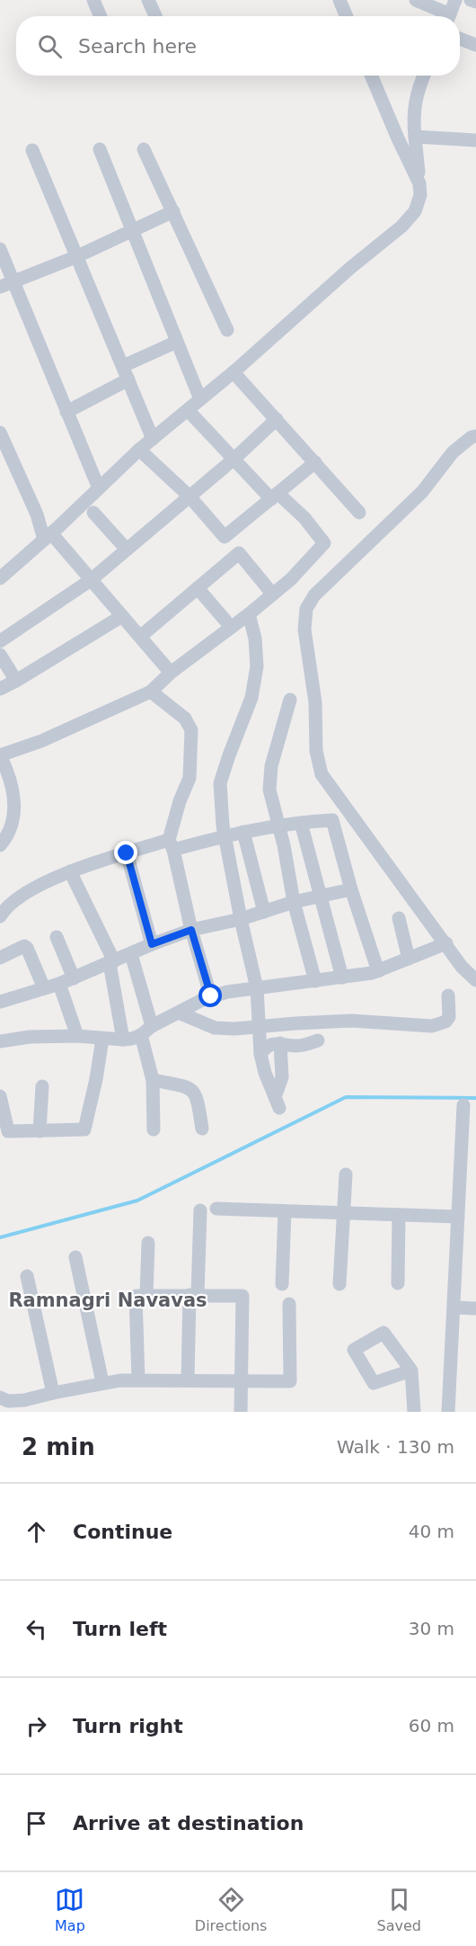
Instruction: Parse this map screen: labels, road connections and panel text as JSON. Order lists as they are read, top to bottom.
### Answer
{
  "districts": ["Ramnagri Navavas"],
  "page": {
    "search": "Search here",
    "heading": ["2 min", "Walk · 130 m"],
    "list": [
      ["Continue", "40 m"],
      ["Turn left", "30 m"],
      ["Turn right", "60 m"],
      "Arrive at destination"
    ],
    "nav": ["Map", "Directions", "Saved"]
  }
}
